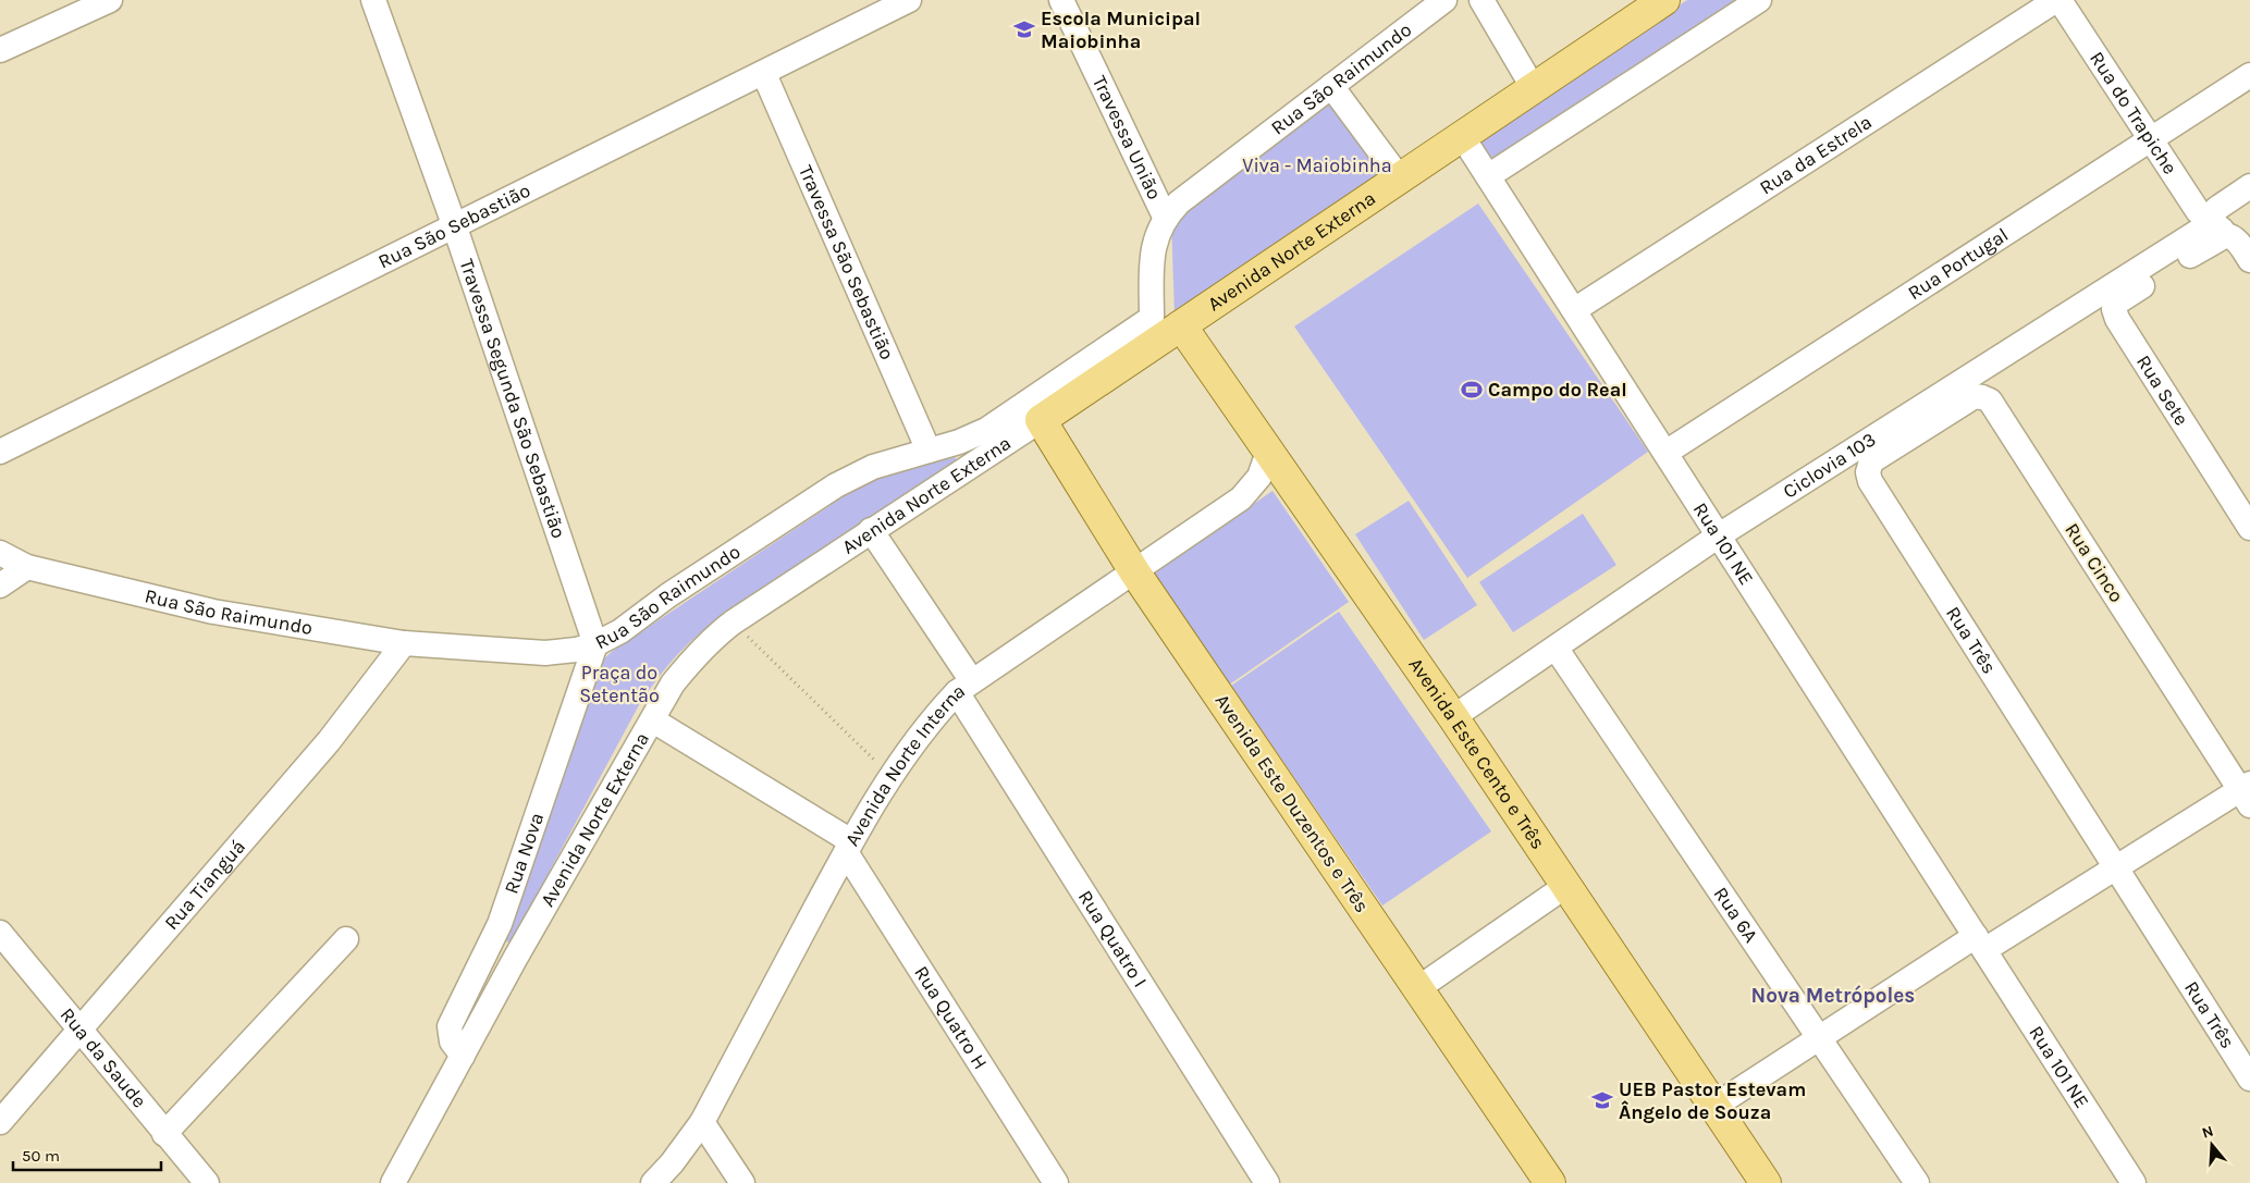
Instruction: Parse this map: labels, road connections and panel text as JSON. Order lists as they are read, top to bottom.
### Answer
{
  "streets": {
    "main road": ["Avenida Norte Externa", "Avenida Este Cento e Três", "Avenida Este Duzentos e Três"],
    "street": [
      "Rua São Raimundo",
      "Rua do Trapiche",
      "Travessa União",
      "Rua da Estrela",
      "Rua São Sebastião",
      "Travessa São Sebastião",
      "Rua Portugal",
      "Rua Sete",
      "Travessa Segunda São Sebastião",
      "Ciclovia 103",
      "Rua 101 NE",
      "Rua Cinco",
      "Rua Três",
      "Avenida Norte Interna",
      "Rua Nova",
      "Rua Tianguá",
      "Rua 6A",
      "Rua Quatro I",
      "Rua Quatro H",
      "Rua da Saude"
    ]
  },
  "crossings": [
    ["Rua São Raimundo", "Travessa União"],
    ["Rua São Raimundo", "Avenida Norte Externa"],
    ["Rua São Raimundo", "Travessa São Sebastião"],
    ["Rua São Raimundo", "Travessa Segunda São Sebastião"],
    ["Rua São Raimundo", "Avenida Este Cento e Três"],
    ["Rua São Raimundo", "Rua Nova"],
    ["Rua São Raimundo", "Rua Tianguá"],
    ["Rua do Trapiche", "Rua da Estrela"],
    ["Rua do Trapiche", "Rua Portugal"],
    ["Rua do Trapiche", "Rua Sete"],
    ["Rua do Trapiche", "Ciclovia 103"],
    ["Rua da Estrela", "Rua 101 NE"],
    ["Rua São Sebastião", "Travessa São Sebastião"],
    ["Rua São Sebastião", "Travessa Segunda São Sebastião"],
    ["Avenida Norte Externa", "Rua 101 NE"],
    ["Avenida Norte Externa", "Avenida Este Cento e Três"],
    ["Avenida Norte Externa", "Avenida Este Duzentos e Três"],
    ["Avenida Norte Externa", "Rua Nova"],
    ["Avenida Norte Externa", "Rua Quatro I"],
    ["Rua Portugal", "Rua 101 NE"],
    ["Travessa Segunda São Sebastião", "Rua Nova"],
    ["Ciclovia 103", "Rua 101 NE"],
    ["Ciclovia 103", "Rua Cinco"],
    ["Ciclovia 103", "Rua Três"],
    ["Ciclovia 103", "Avenida Este Cento e Três"],
    ["Ciclovia 103", "Rua 6A"],
    ["Rua Cinco", "Rua Três"],
    ["Avenida Este Cento e Três", "Avenida Norte Interna"],
    ["Avenida Norte Interna", "Avenida Este Duzentos e Três"],
    ["Avenida Norte Interna", "Rua Quatro I"],
    ["Avenida Norte Interna", "Rua Quatro H"],
    ["Rua Tianguá", "Rua da Saude"]
  ],
  "districts": ["Nova Metrópoles"],
  "parks": ["Viva - Maiobinha", "Praça do Setentão"],
  "places": {
    "school or university": ["Escola Municipal Maiobinha", "UEB Pastor Estevam Ângelo de Souza"],
    "sports": ["Campo do Real"]
  },
  "scale_bar": "50 m",
  "north": "top"
}
